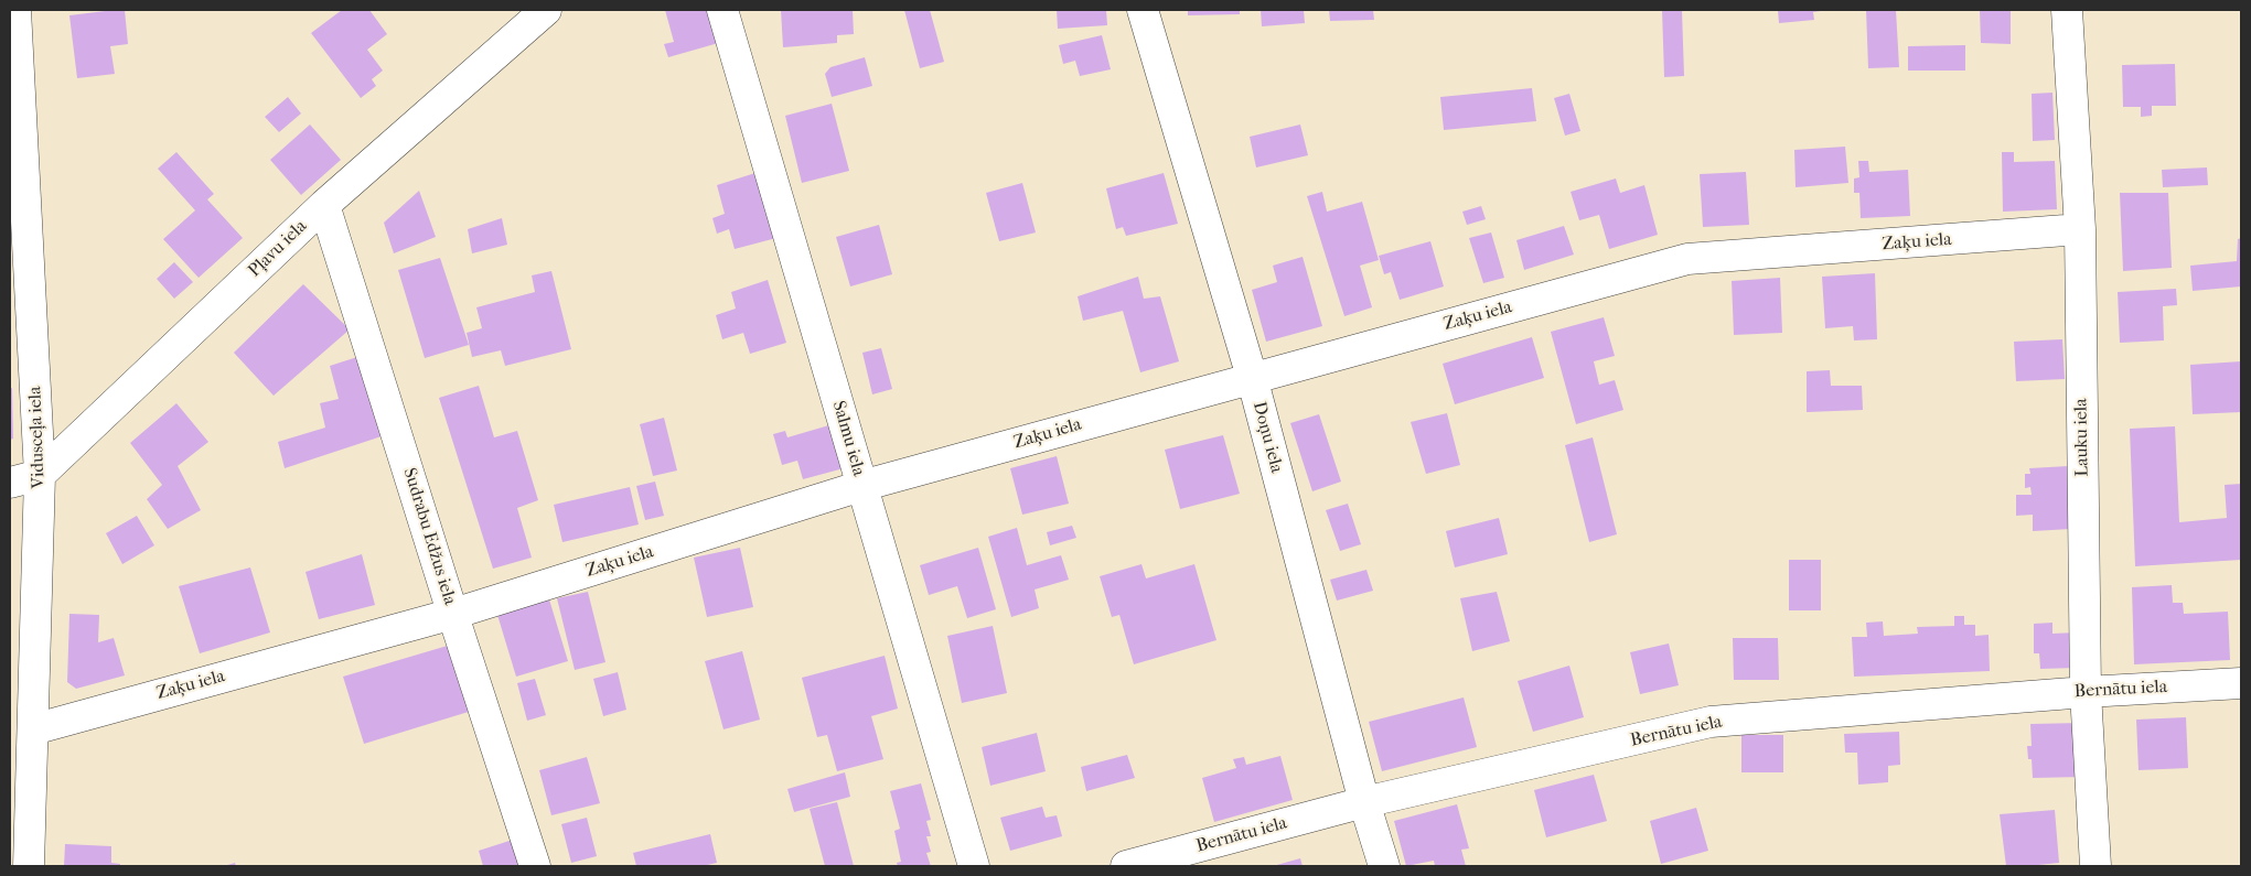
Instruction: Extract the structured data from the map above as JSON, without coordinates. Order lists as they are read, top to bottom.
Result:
{
  "streets": {
    "street": [
      "Zaķu iela",
      "Pļavu iela",
      "Vidusceļa iela",
      "Doņu iela",
      "Lauku iela",
      "Salmu iela",
      "Sudrabu Edžus iela",
      "Bernātu iela"
    ]
  },
  "crossings": [
    ["Zaķu iela", "Vidusceļa iela"],
    ["Zaķu iela", "Doņu iela"],
    ["Zaķu iela", "Lauku iela"],
    ["Zaķu iela", "Salmu iela"],
    ["Zaķu iela", "Sudrabu Edžus iela"],
    ["Pļavu iela", "Vidusceļa iela"],
    ["Pļavu iela", "Sudrabu Edžus iela"],
    ["Doņu iela", "Bernātu iela"],
    ["Lauku iela", "Bernātu iela"]
  ]
}
